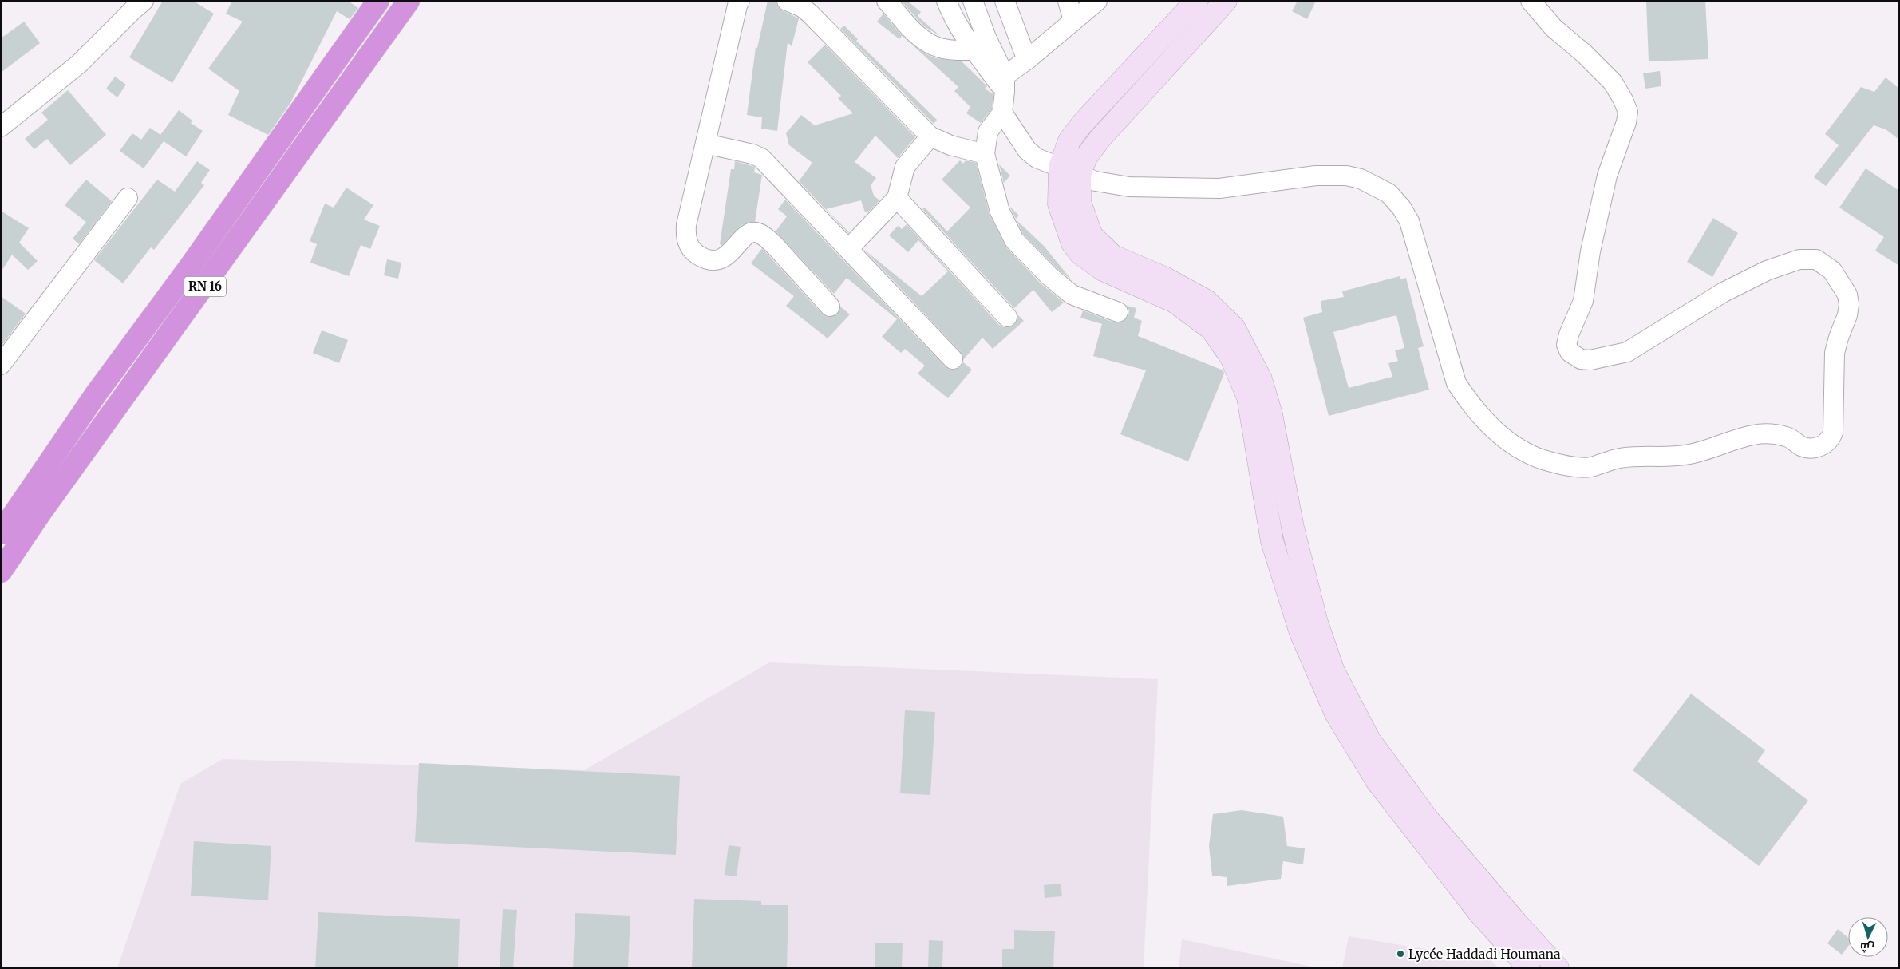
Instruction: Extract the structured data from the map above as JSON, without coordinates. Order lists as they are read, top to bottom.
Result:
{
  "streets": {
    "highway": ["RN 16"]
  },
  "places": ["Lycée Haddadi Houmana"],
  "north": "bottom"
}
